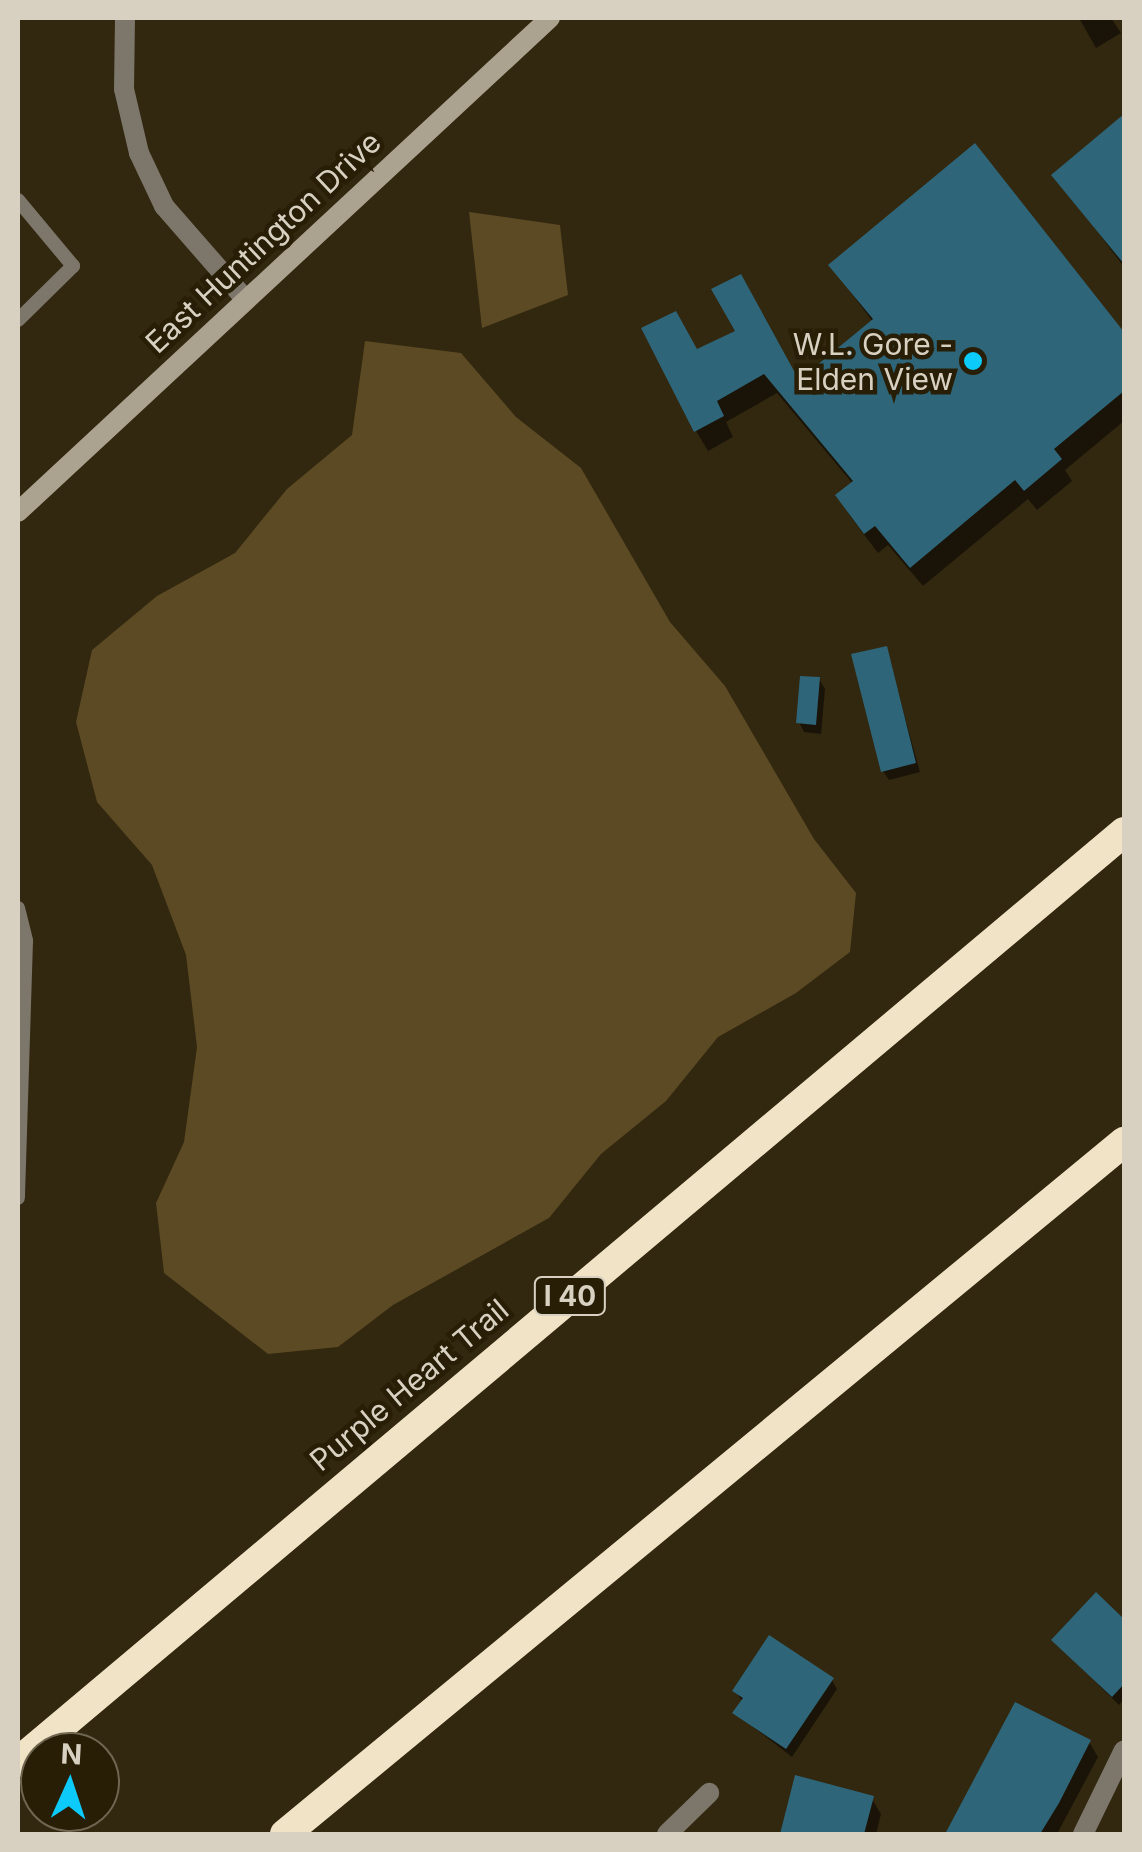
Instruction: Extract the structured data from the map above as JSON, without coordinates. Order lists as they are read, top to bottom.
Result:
{
  "streets": {
    "highway": ["I 40", "Purple Heart Trail"],
    "street": ["East Huntington Drive"]
  },
  "places": ["W.L. Gore - Elden View"],
  "north": "top"
}
